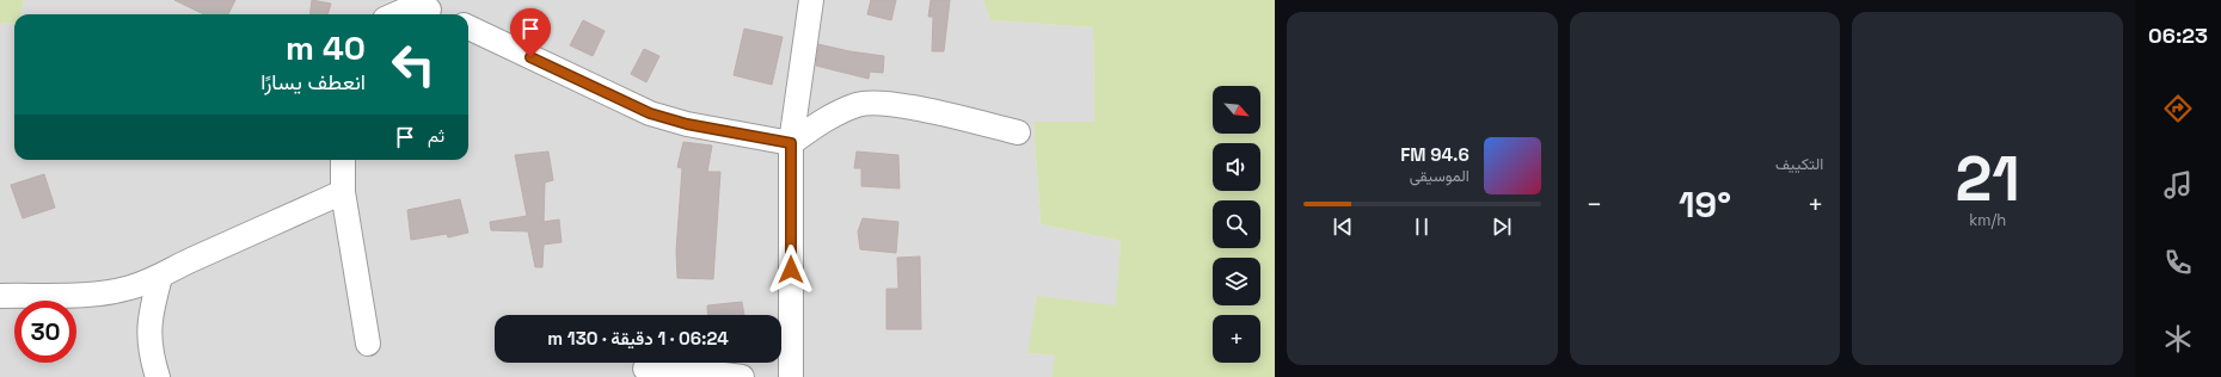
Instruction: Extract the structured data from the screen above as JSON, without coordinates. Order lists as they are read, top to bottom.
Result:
{
  "north": "bottom right",
  "page": {
    "tabs": "06:23",
    "tile": [
      ["21", "km/h"],
      "التكييف"
    ],
    "turn": ["40 m", "انعطف يسارًا"],
    "map_buttons": "+",
    "then": "ثم",
    "song": ["94.6 FM", "الموسيقى"],
    "heat": ["−", "19°", "+"],
    "limit": "30",
    "trip": "06:24 · 1 دقيقة · 130 m"
  }
}
